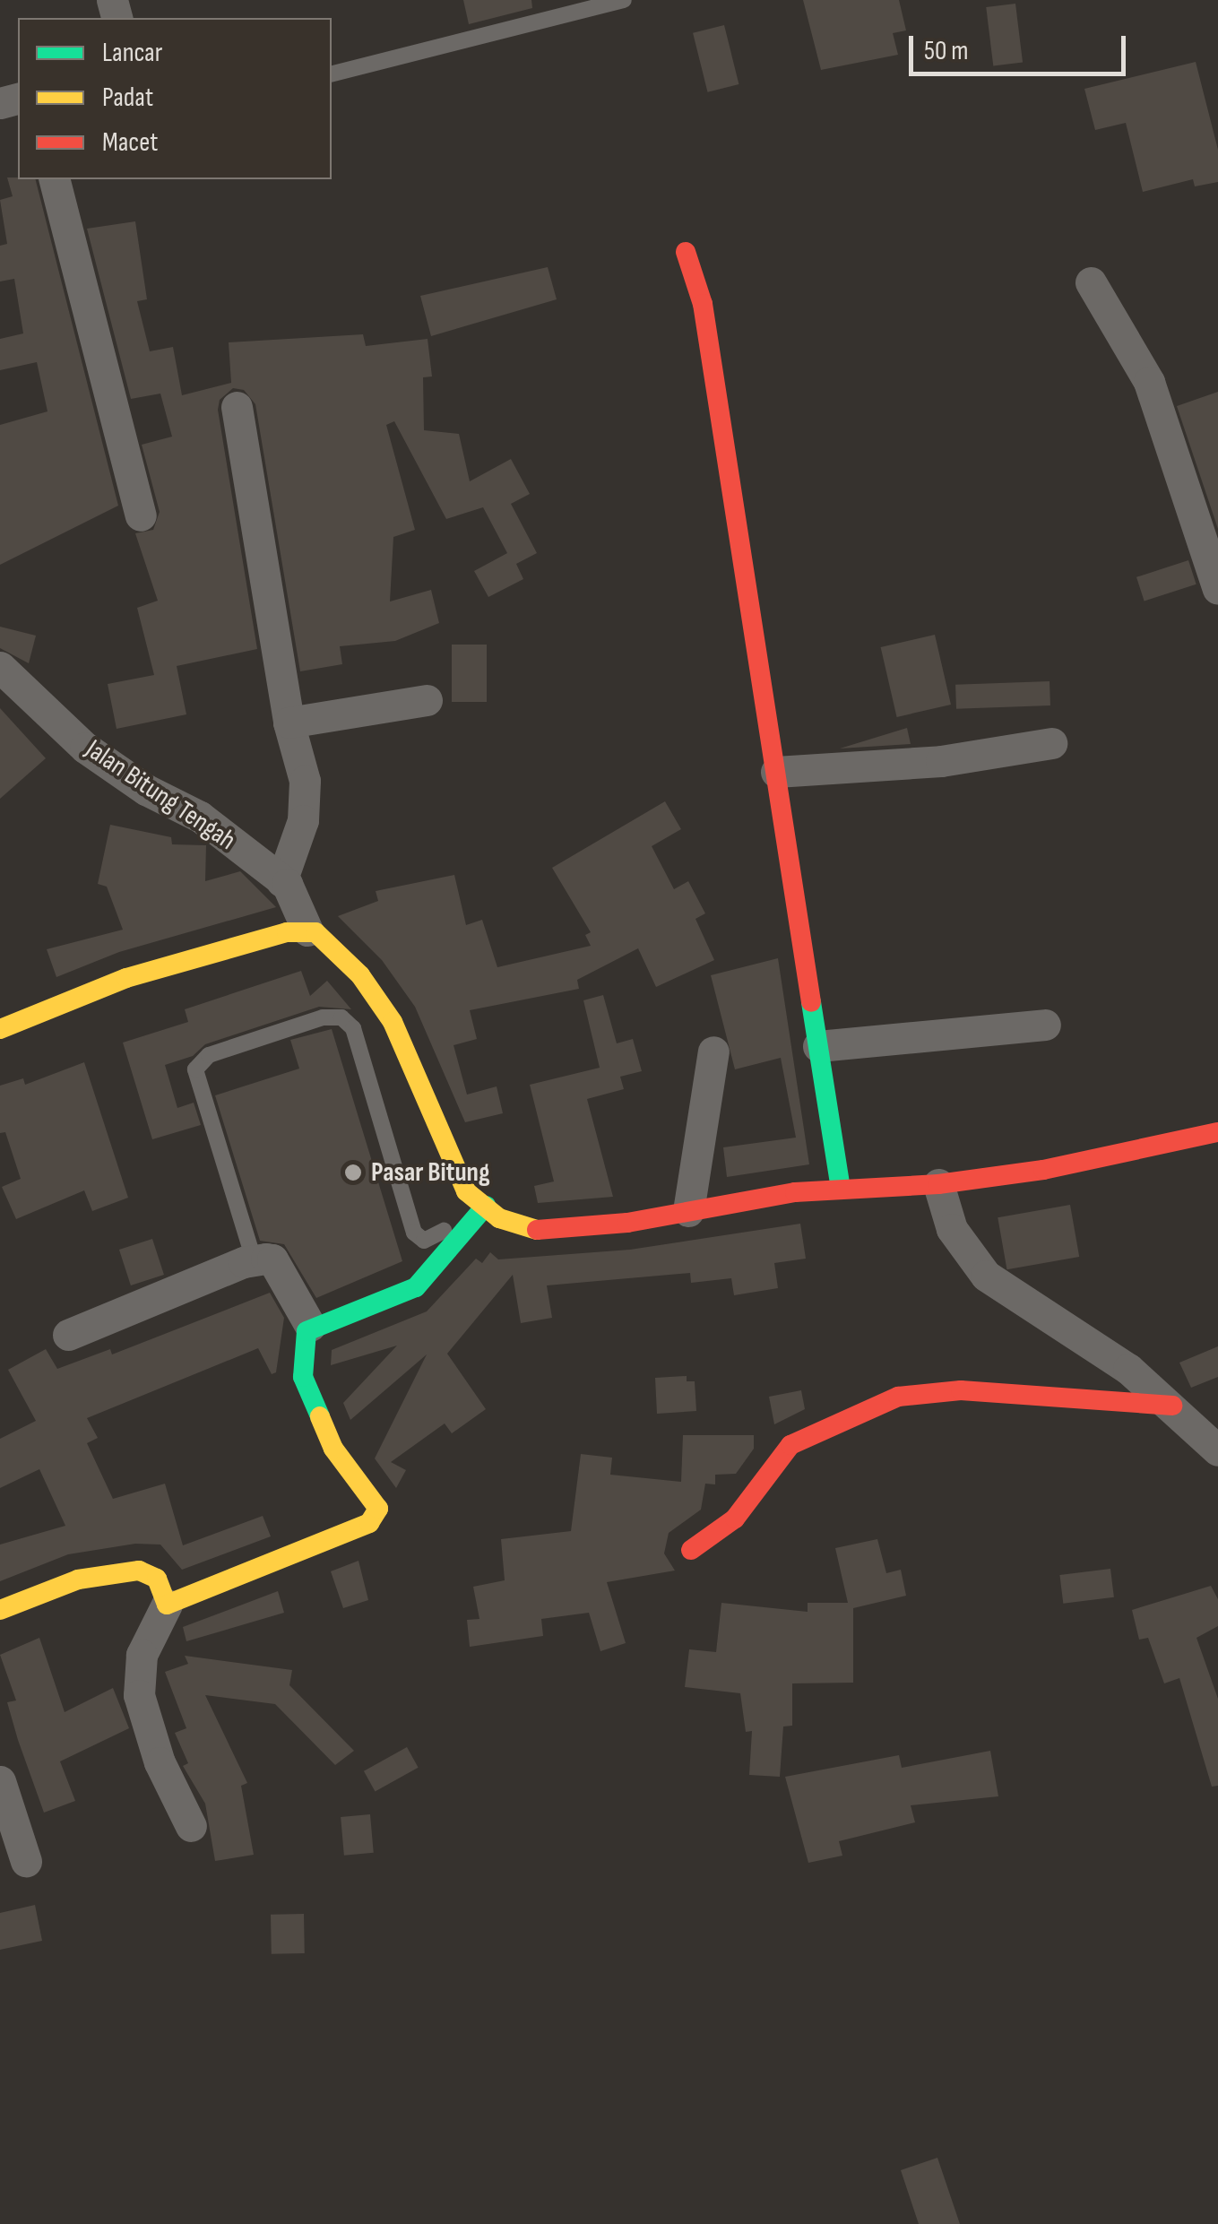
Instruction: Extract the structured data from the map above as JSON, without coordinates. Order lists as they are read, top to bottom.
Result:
{
  "streets": {
    "street": ["Jalan Bitung Tengah"]
  },
  "places": ["Pasar Bitung"],
  "legend": ["Lancar", "Padat", "Macet"],
  "scale_bar": "50 m"
}
